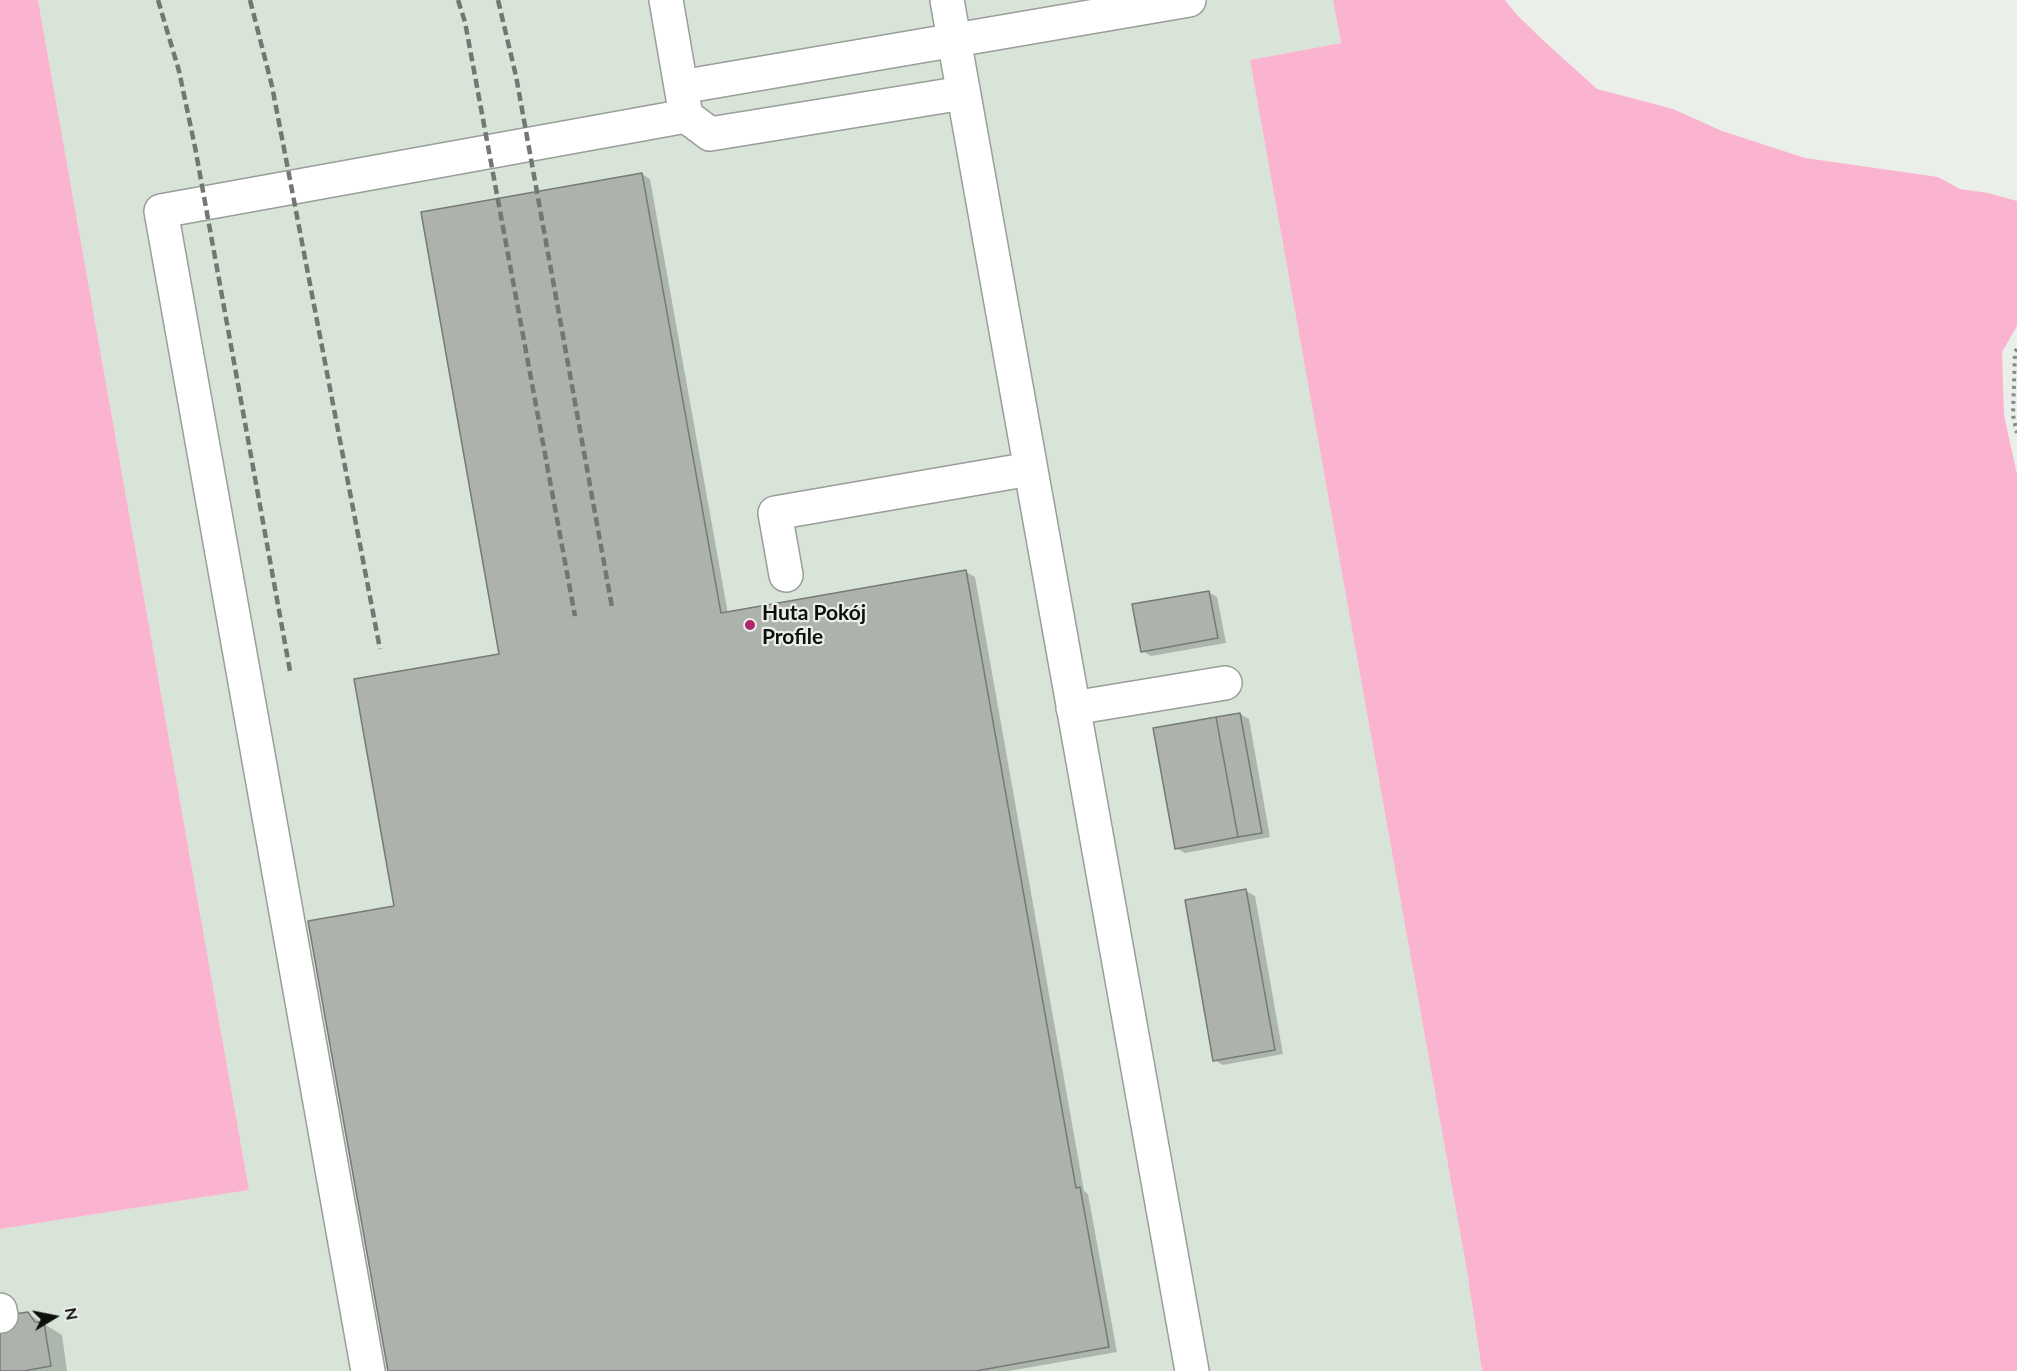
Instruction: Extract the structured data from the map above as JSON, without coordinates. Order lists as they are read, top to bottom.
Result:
{
  "places": ["Huta Pokój Profile"],
  "north": "right"
}
